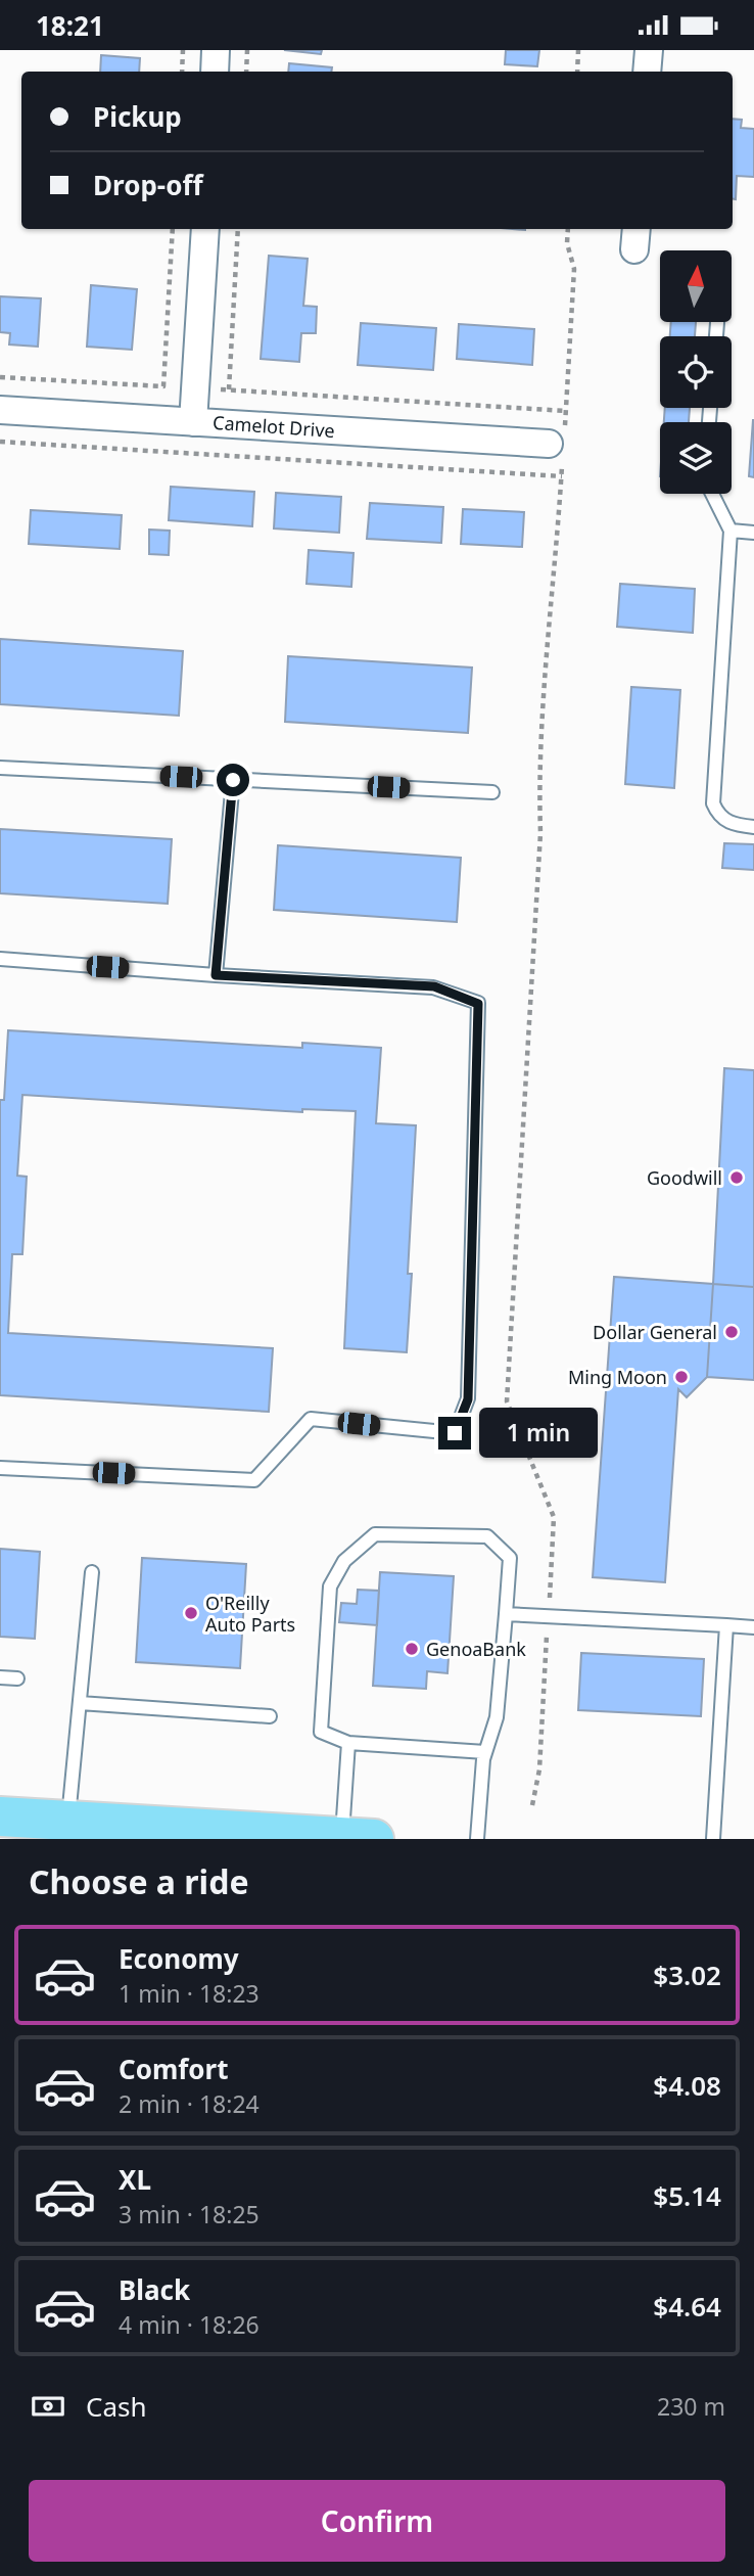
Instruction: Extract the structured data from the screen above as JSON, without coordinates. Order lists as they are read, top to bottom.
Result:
{
  "streets": {
    "street": ["Camelot Drive"]
  },
  "places": [
    "Goodwill",
    "Dollar General",
    "Ming Moon",
    "O'Reilly Auto Parts",
    "GenoaBank"
  ],
  "north": "top",
  "page": {
    "status": "18:21",
    "banner": ["Pickup", "Drop-off"],
    "bubble": "1 min",
    "heading": "Choose a ride",
    "list": [
      {
        "name": "Economy",
        "note": "1 min · 18:23",
        "value": "$3.02"
      },
      {
        "name": "Comfort",
        "note": "2 min · 18:24",
        "value": "$4.08"
      },
      {
        "name": "XL",
        "note": "3 min · 18:25",
        "value": "$5.14"
      },
      {
        "name": "Black",
        "note": "4 min · 18:26",
        "value": "$4.64"
      }
    ],
    "pay": ["Cash", "230 m"],
    "buttons": "Confirm"
  }
}
